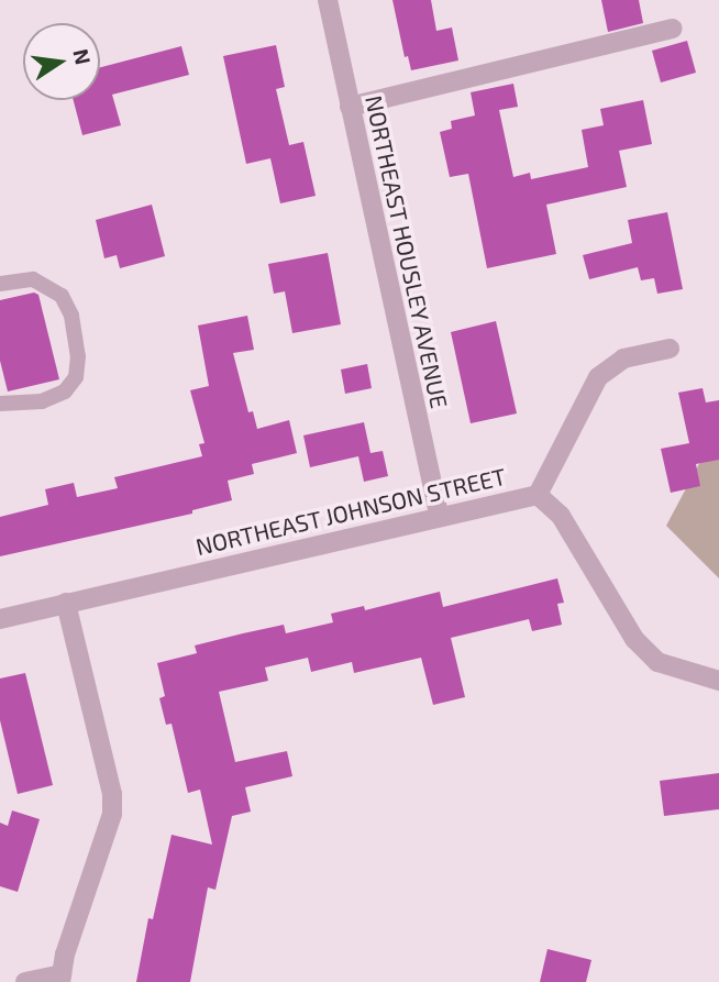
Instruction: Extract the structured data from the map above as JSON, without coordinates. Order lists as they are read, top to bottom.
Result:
{
  "streets": {
    "street": ["NORTHEAST HOUSLEY AVENUE", "NORTHEAST JOHNSON STREET"]
  },
  "crossings": [
    ["NORTHEAST HOUSLEY AVENUE", "NORTHEAST JOHNSON STREET"]
  ],
  "north": "right"
}
